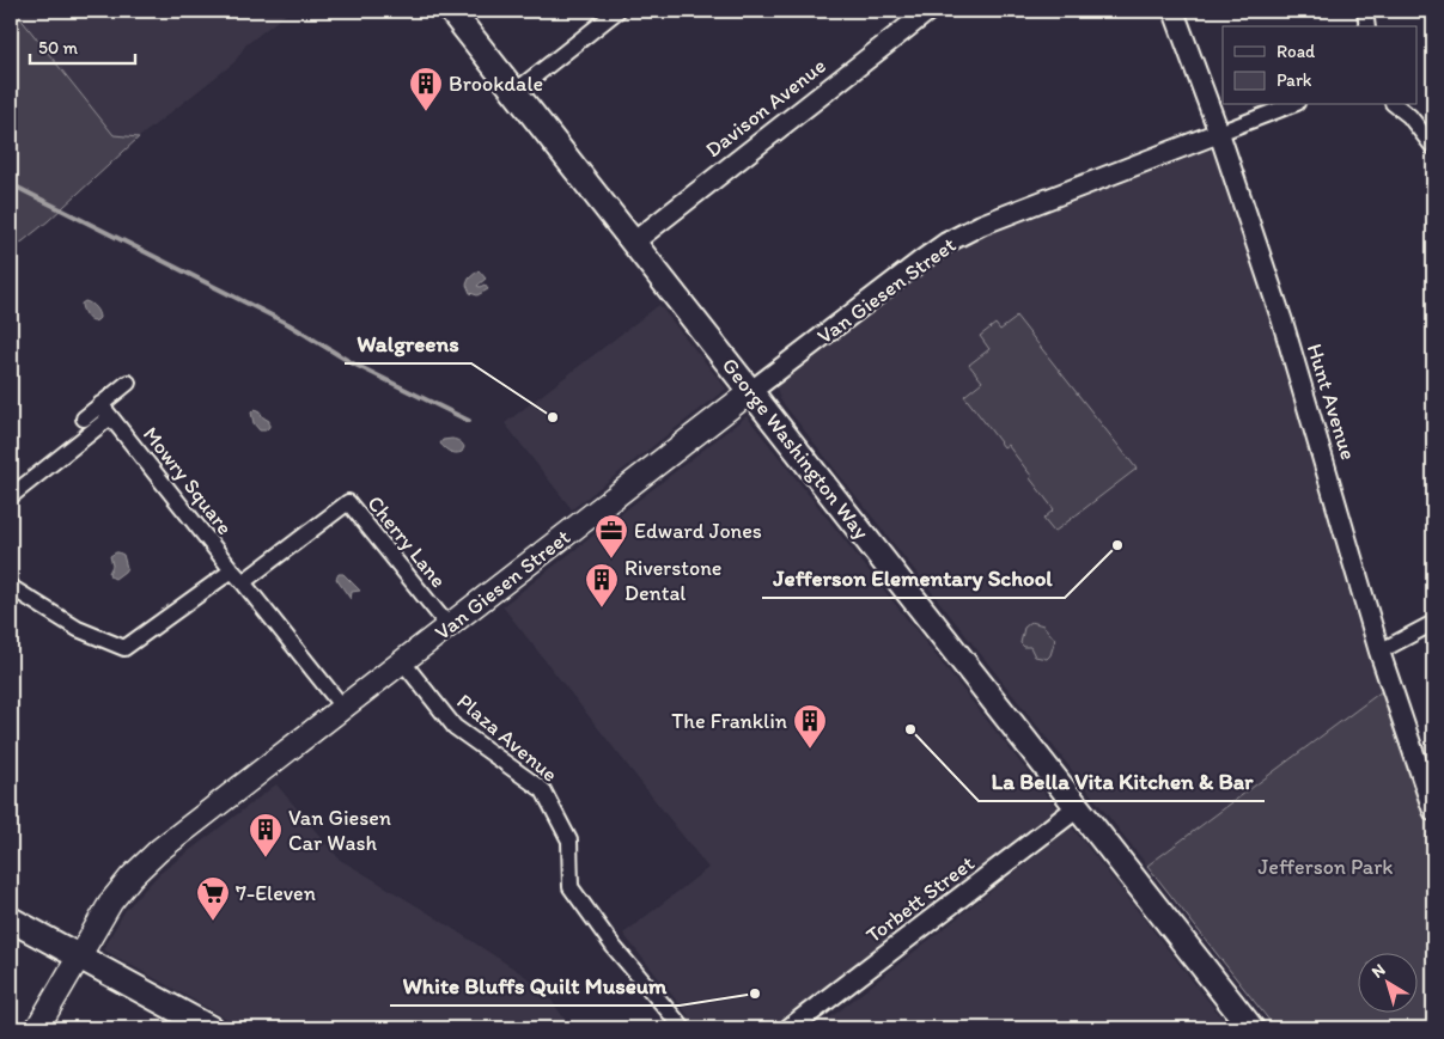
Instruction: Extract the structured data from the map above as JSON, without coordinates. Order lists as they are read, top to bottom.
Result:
{
  "streets": {
    "main road": ["Van Giesen Street", "George Washington Way"],
    "street": [
      "Davison Avenue",
      "Hunt Avenue",
      "Mowry Square",
      "Cherry Lane",
      "Plaza Avenue",
      "Torbett Street"
    ]
  },
  "crossings": [
    ["Davison Avenue", "George Washington Way"],
    ["Van Giesen Street", "Hunt Avenue"],
    ["Van Giesen Street", "George Washington Way"],
    ["Van Giesen Street", "Mowry Square"],
    ["Van Giesen Street", "Cherry Lane"],
    ["Van Giesen Street", "Plaza Avenue"],
    ["George Washington Way", "Torbett Street"],
    ["Mowry Square", "Cherry Lane"]
  ],
  "parks": ["Jefferson Park"],
  "places": {
    "building": [
      "Brookdale",
      "Riverstone Dental",
      "The Franklin",
      "Van Giesen Car Wash"
    ],
    "other": [
      "Walgreens",
      "Jefferson Elementary School",
      "La Bella Vita Kitchen & Bar",
      "White Bluffs Quilt Museum"
    ],
    "office": ["Edward Jones"],
    "supermarket": ["7-Eleven"]
  },
  "legend": ["Road", "Park"],
  "scale_bar": "50 m",
  "north": "top left"
}
